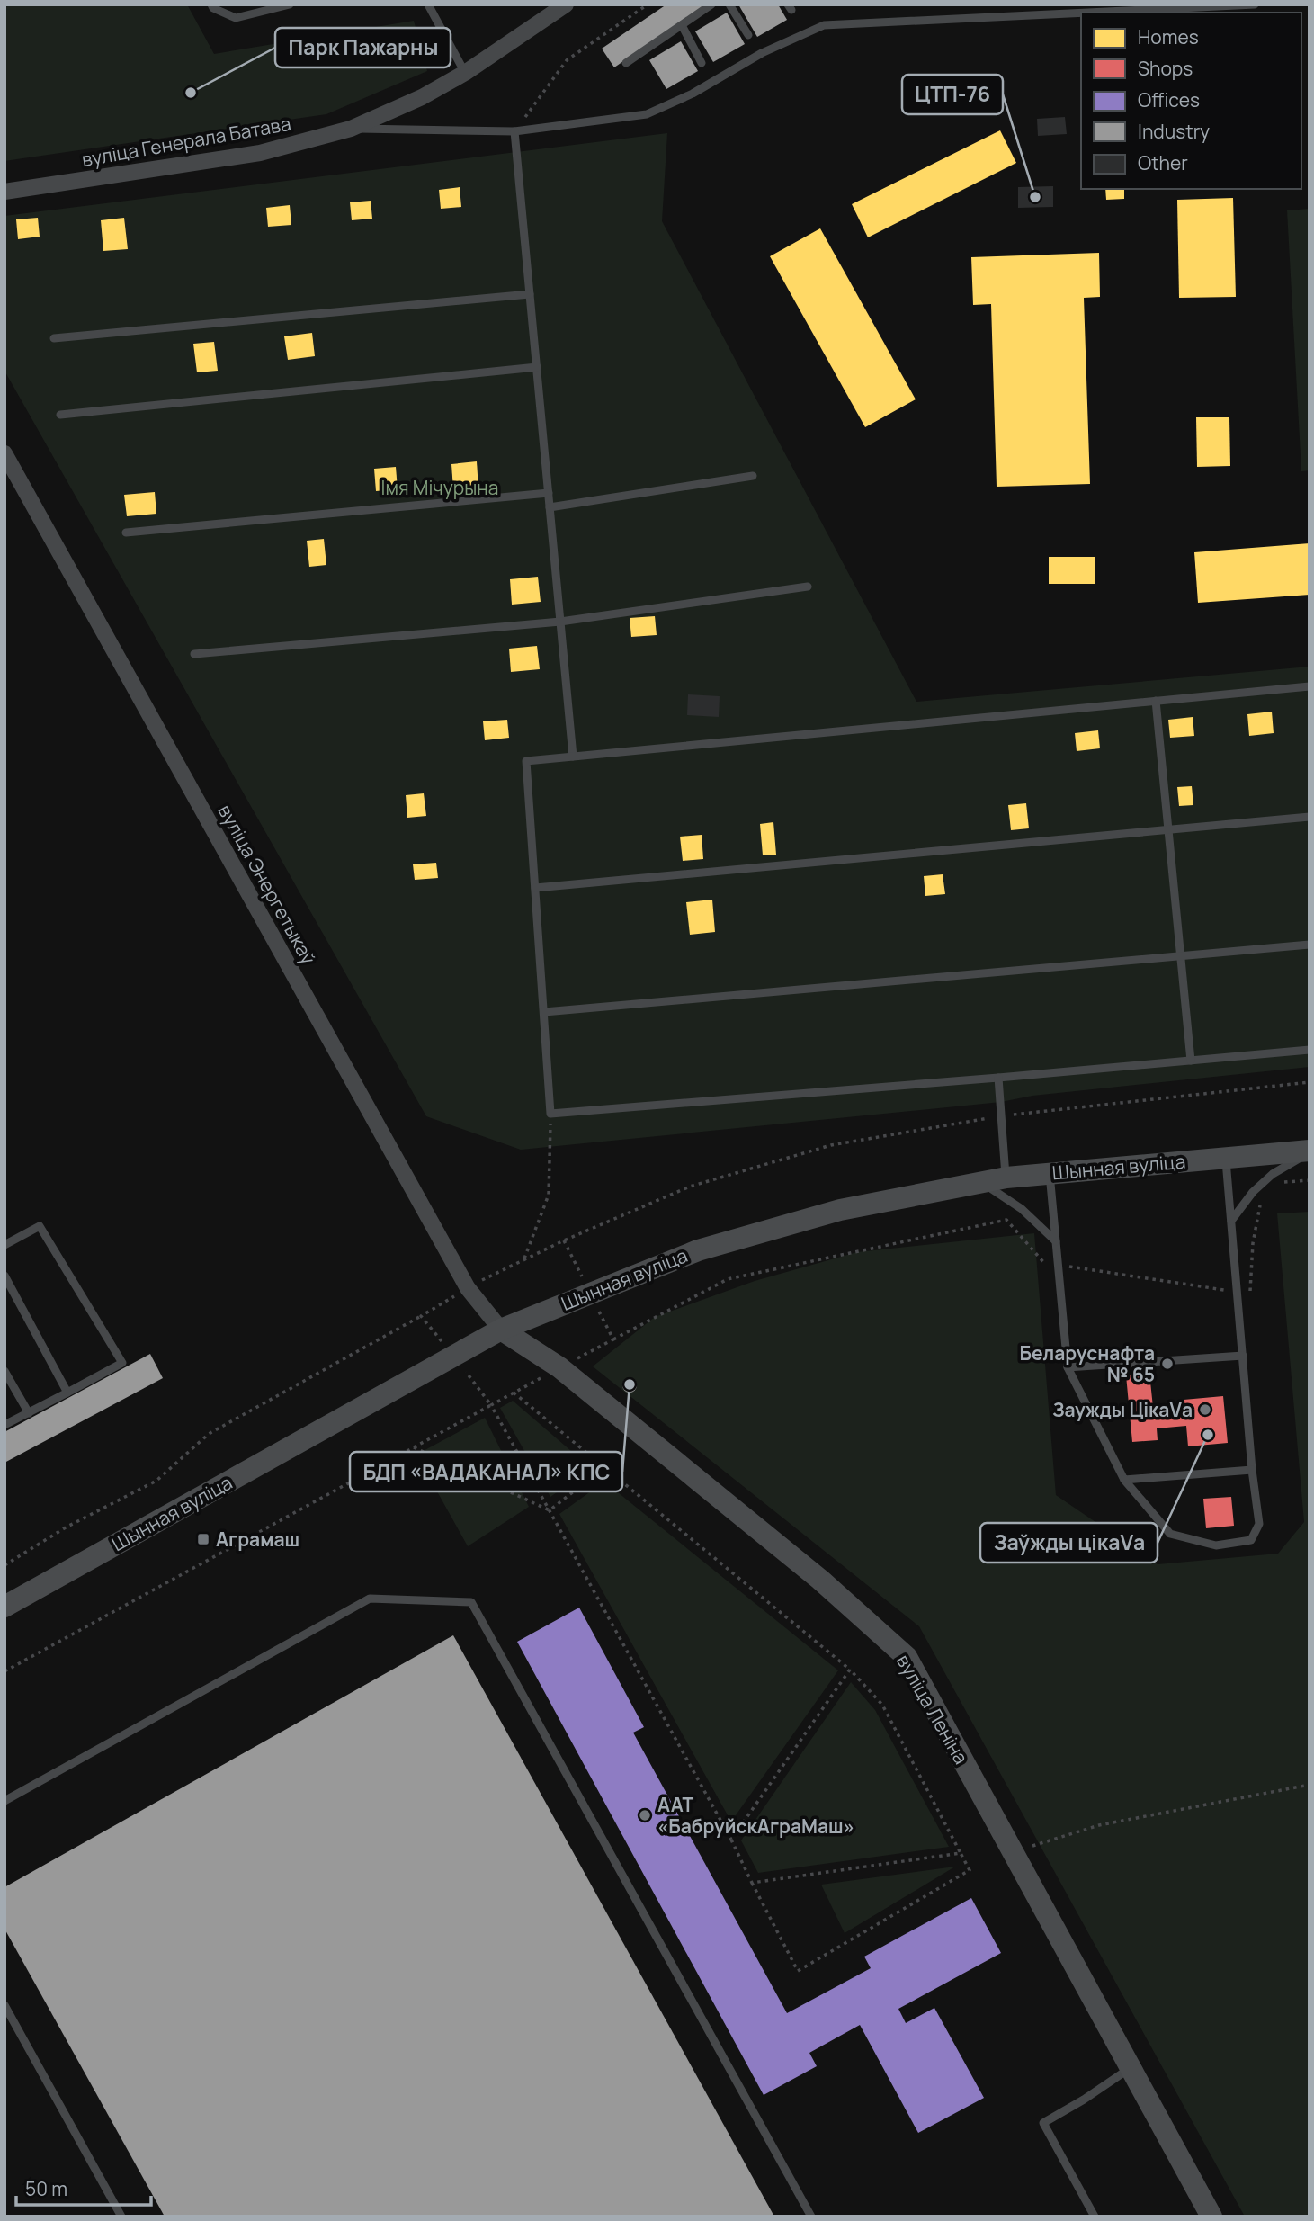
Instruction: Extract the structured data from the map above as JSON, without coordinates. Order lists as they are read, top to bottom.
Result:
{
  "streets": {
    "main road": ["Шынная вуліца", "вуліца Леніна"],
    "street": ["вуліца Генерала Батава", "вуліца Энергетыкаў"]
  },
  "crossings": [
    ["вуліца Энергетыкаў", "Шынная вуліца"],
    ["вуліца Энергетыкаў", "вуліца Леніна"],
    ["Шынная вуліца", "вуліца Леніна"]
  ],
  "parks": ["Імя Мічурына"],
  "places": {
    "other": [
      "Парк Пажарны",
      "ЦТП-76",
      "Беларуснафта № 65",
      "БДП «ВАДАКАНАЛ» КПС",
      "Заужды ЦікаVа",
      "Заўжды цікаVа",
      "ААТ «БабруйскАграМаш»"
    ],
    "transit": ["Аграмаш"]
  },
  "legend": [
    "Homes",
    "Shops",
    "Offices",
    "Industry",
    "Other"
  ],
  "scale_bar": "50 m"
}
